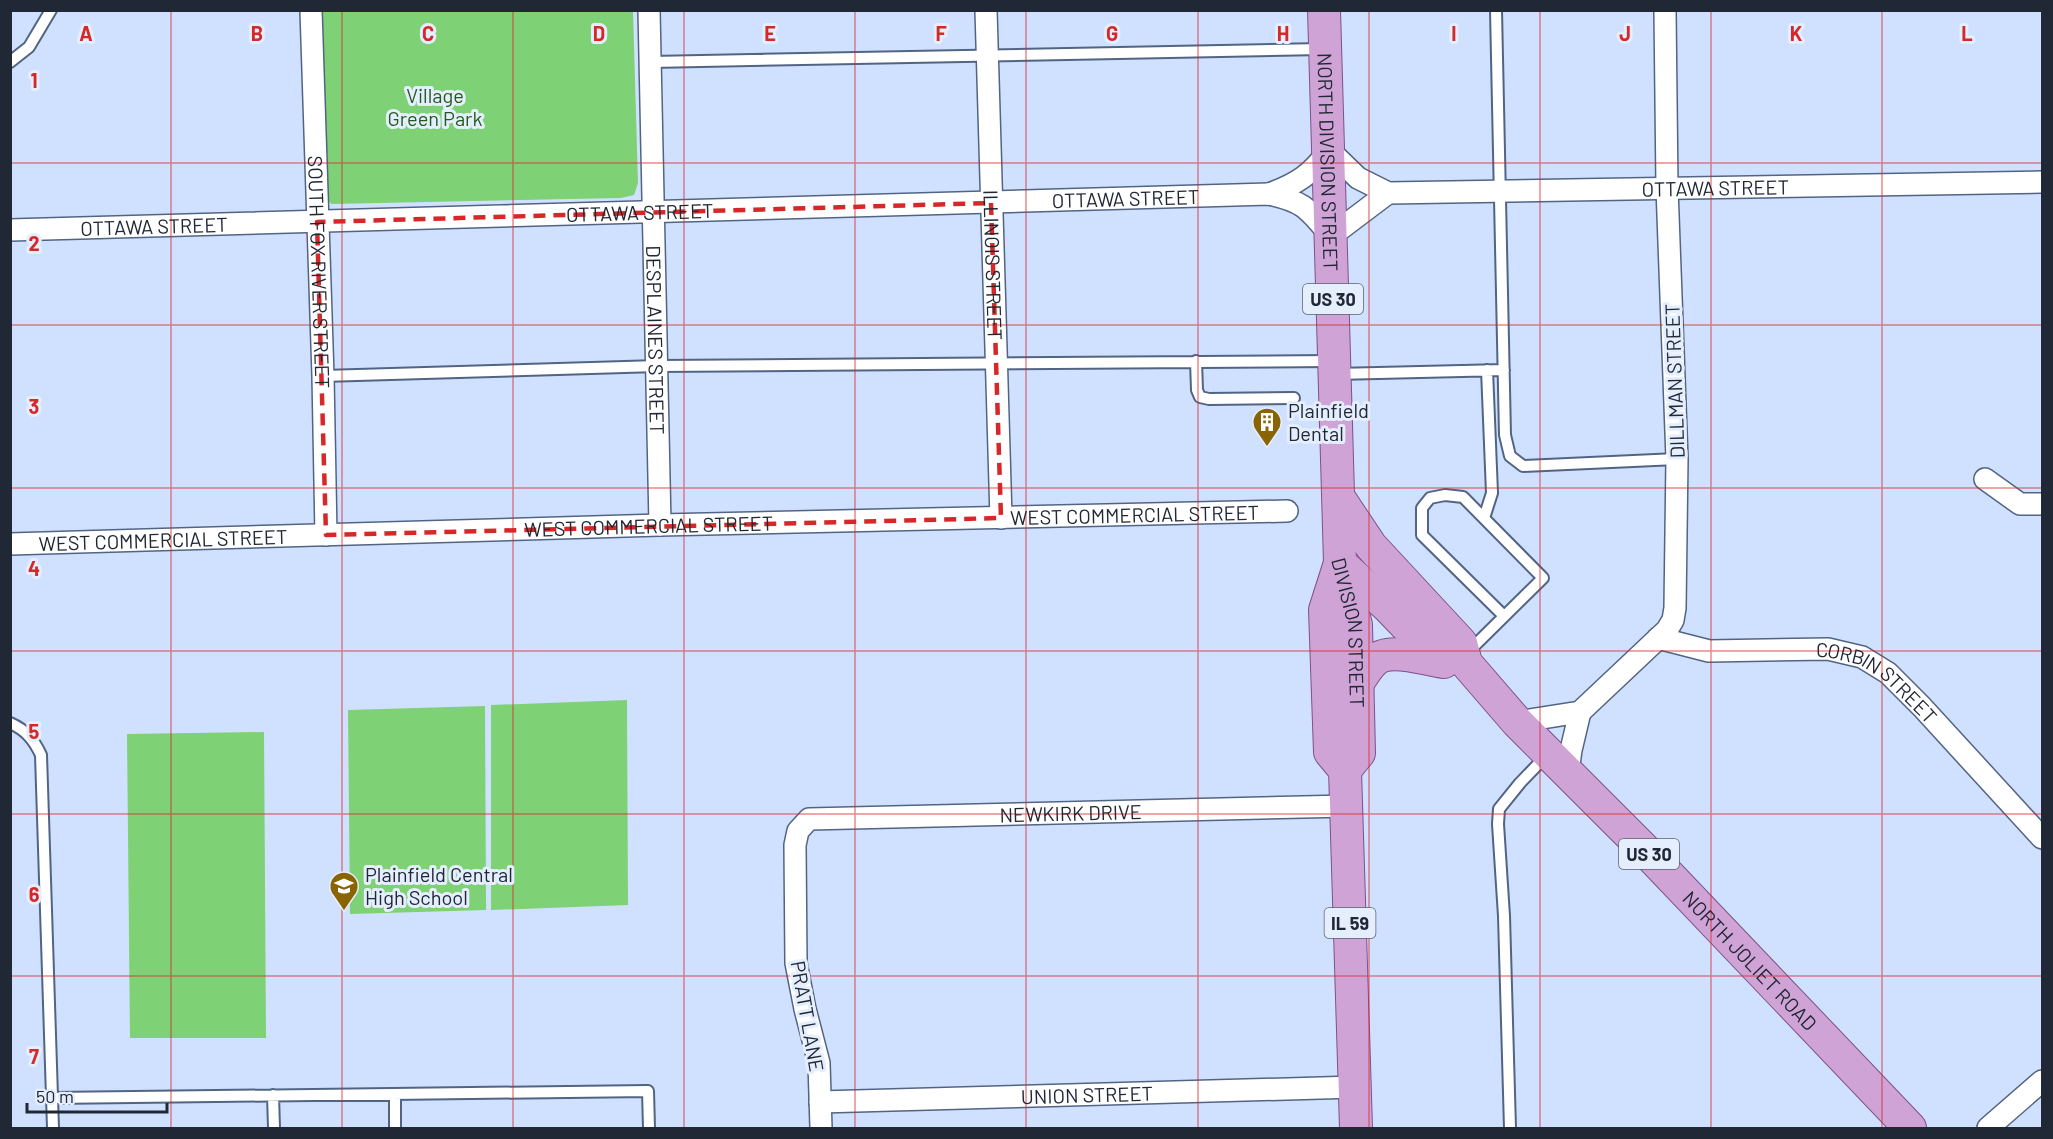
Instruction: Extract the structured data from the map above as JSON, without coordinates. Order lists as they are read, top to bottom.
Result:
{
  "streets": {
    "main road": [
      "NORTH DIVISION STREET",
      "US 30",
      "DIVISION STREET",
      "IL 59",
      "NORTH JOLIET ROAD"
    ],
    "street": [
      "OTTAWA STREET",
      "ILLINOIS STREET",
      "SOUTH FOX RIVER STREET",
      "DESPLAINES STREET",
      "DILLMAN STREET",
      "WEST COMMERCIAL STREET",
      "CORBIN STREET",
      "NEWKIRK DRIVE",
      "PRATT LANE",
      "UNION STREET"
    ]
  },
  "crossings": [
    ["NORTH DIVISION STREET", "OTTAWA STREET"],
    ["NORTH DIVISION STREET", "DIVISION STREET"],
    ["NORTH DIVISION STREET", "NORTH JOLIET ROAD"],
    ["OTTAWA STREET", "ILLINOIS STREET"],
    ["OTTAWA STREET", "SOUTH FOX RIVER STREET"],
    ["OTTAWA STREET", "DESPLAINES STREET"],
    ["OTTAWA STREET", "DILLMAN STREET"],
    ["ILLINOIS STREET", "WEST COMMERCIAL STREET"],
    ["SOUTH FOX RIVER STREET", "WEST COMMERCIAL STREET"],
    ["DESPLAINES STREET", "WEST COMMERCIAL STREET"],
    ["DILLMAN STREET", "CORBIN STREET"],
    ["DIVISION STREET", "NEWKIRK DRIVE"],
    ["DIVISION STREET", "NORTH JOLIET ROAD"],
    ["DIVISION STREET", "UNION STREET"],
    ["NEWKIRK DRIVE", "PRATT LANE"],
    ["PRATT LANE", "UNION STREET"]
  ],
  "parks": ["Village Green Park"],
  "places": {
    "building": ["Plainfield Dental"],
    "school or university": ["Plainfield Central High School"]
  },
  "scale_bar": "50 m",
  "grid": {
    "columns": [
      "A",
      "B",
      "C",
      "D",
      "E",
      "F",
      "G",
      "H",
      "I",
      "J",
      "K",
      "L"
    ],
    "rows": [
      "1",
      "2",
      "3",
      "4",
      "5",
      "6",
      "7"
    ]
  }
}
